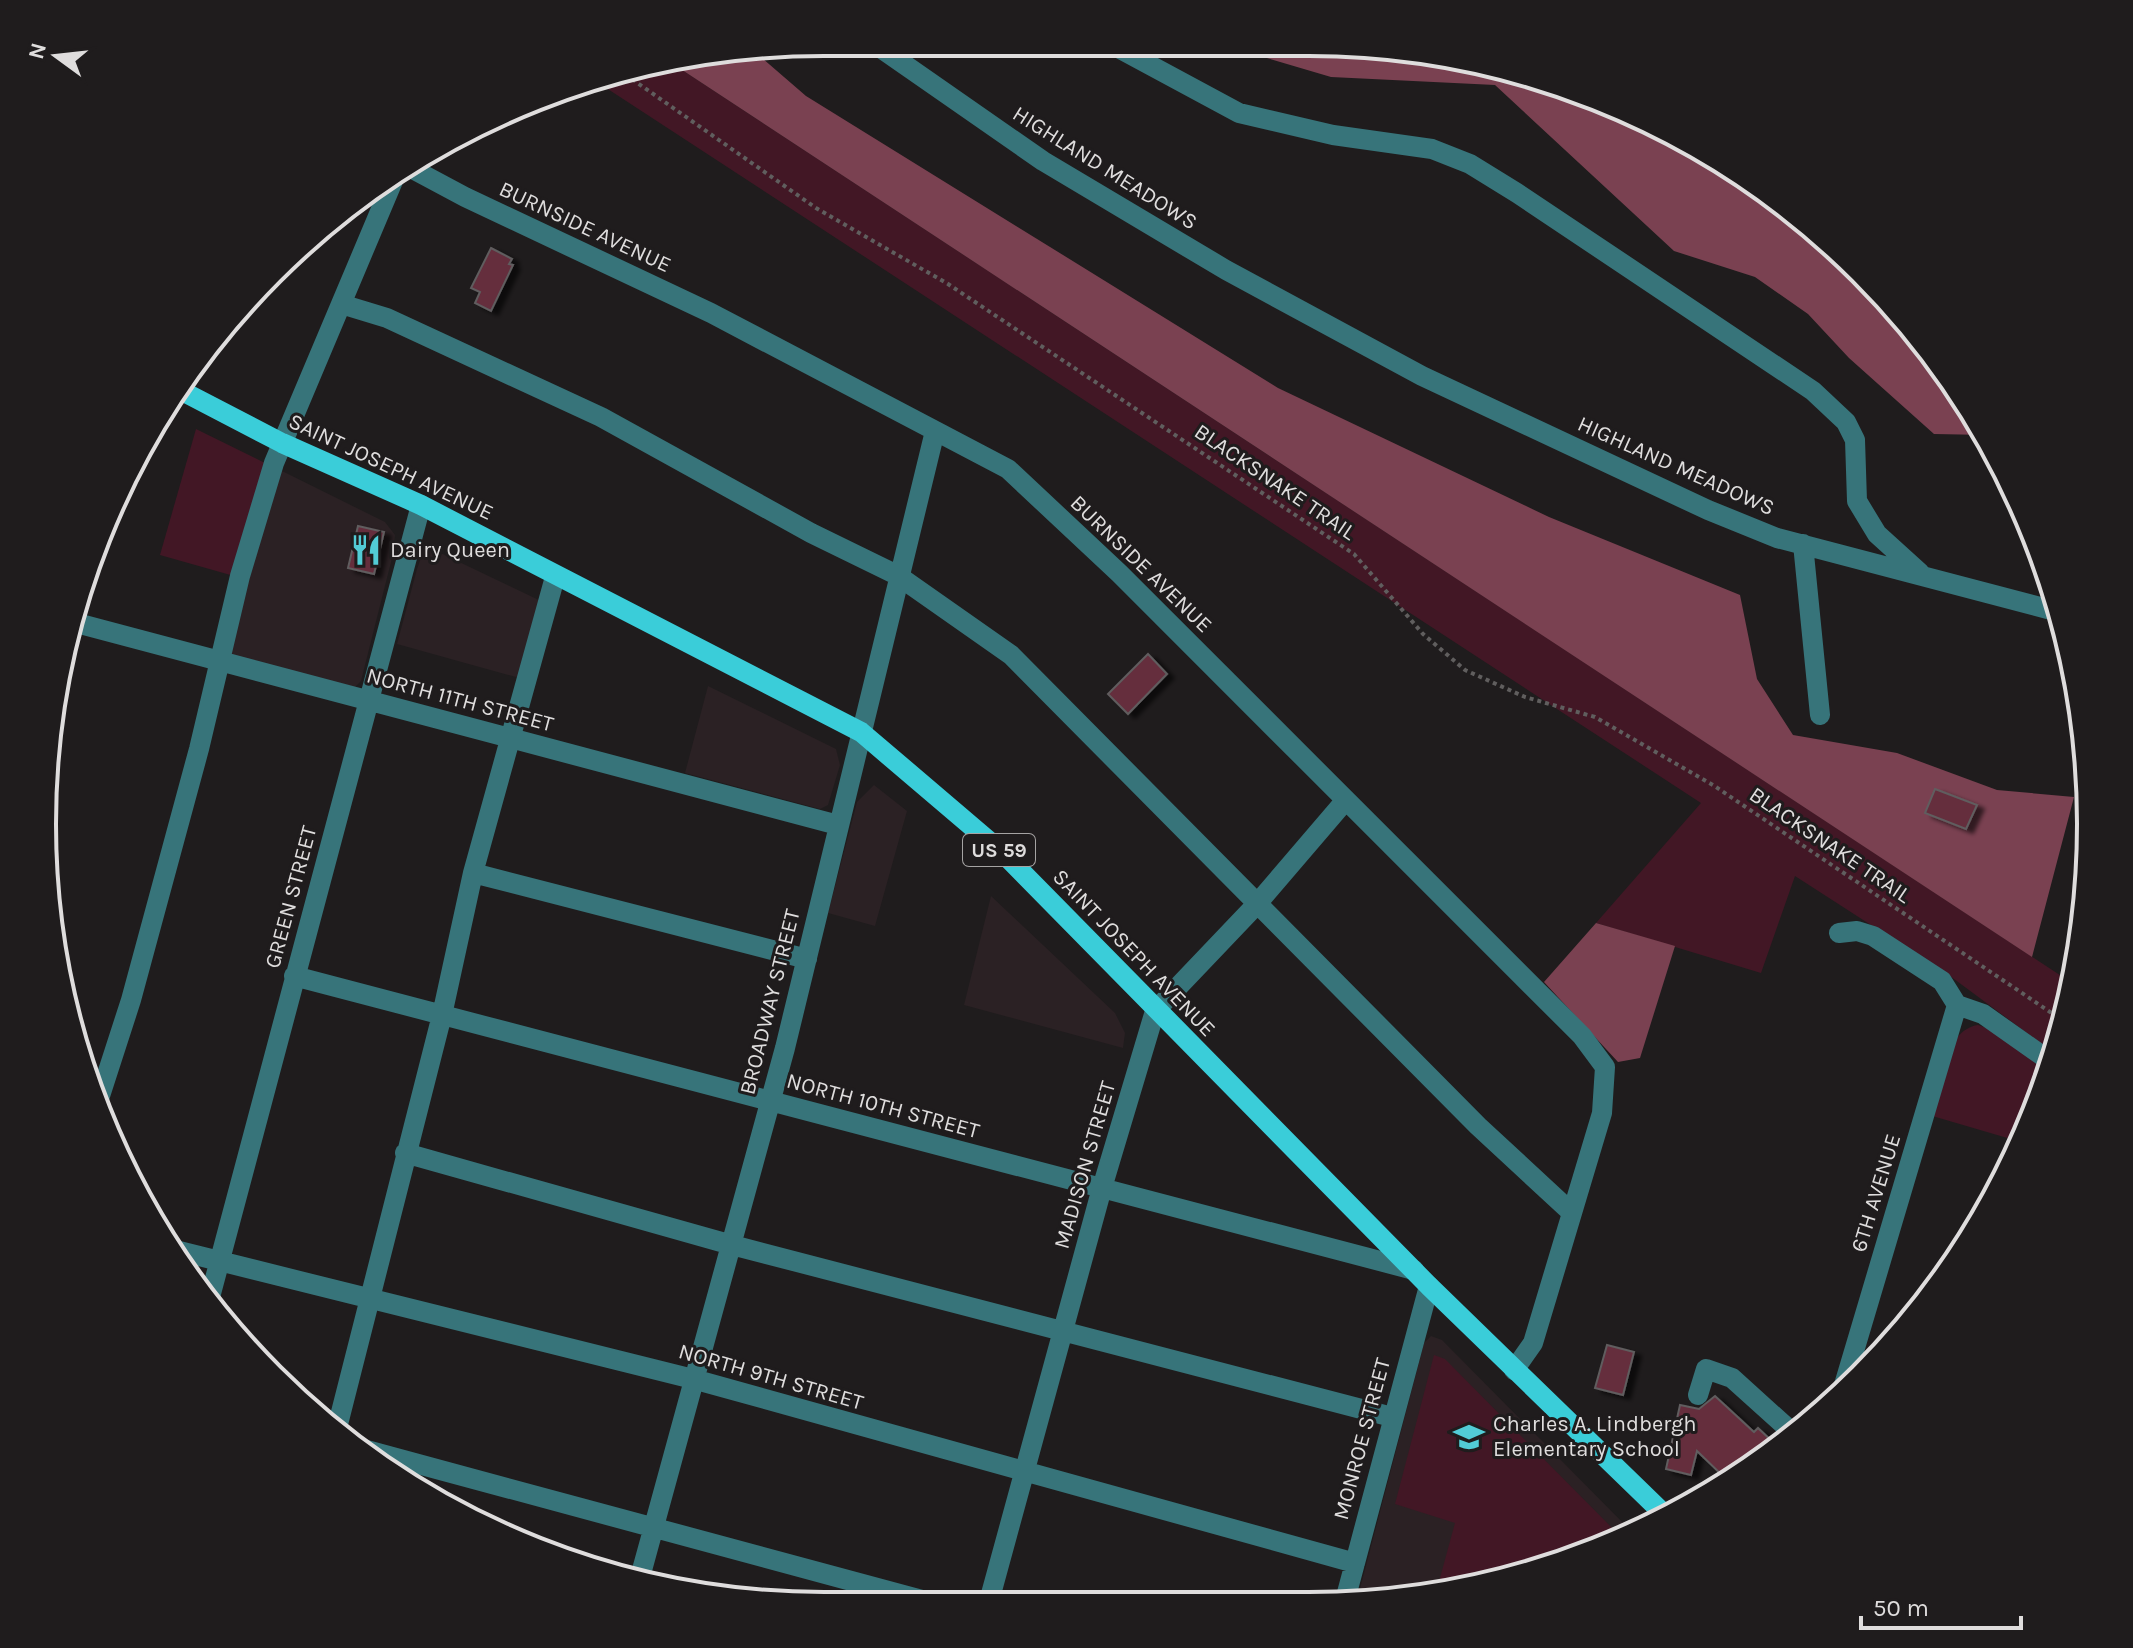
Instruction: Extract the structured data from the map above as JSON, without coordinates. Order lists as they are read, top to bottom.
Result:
{
  "streets": {
    "main road": ["SAINT JOSEPH AVENUE", "US 59"],
    "street": [
      "HIGHLAND MEADOWS",
      "BURNSIDE AVENUE",
      "NORTH 11TH STREET",
      "GREEN STREET",
      "BROADWAY STREET",
      "NORTH 10TH STREET",
      "MADISON STREET",
      "6TH AVENUE",
      "NORTH 9TH STREET",
      "MONROE STREET"
    ],
    "path": ["BLACKSNAKE TRAIL"]
  },
  "crossings": [
    ["BURNSIDE AVENUE", "SAINT JOSEPH AVENUE"],
    ["BURNSIDE AVENUE", "BROADWAY STREET"],
    ["BURNSIDE AVENUE", "MADISON STREET"],
    ["SAINT JOSEPH AVENUE", "GREEN STREET"],
    ["SAINT JOSEPH AVENUE", "BROADWAY STREET"],
    ["SAINT JOSEPH AVENUE", "NORTH 10TH STREET"],
    ["SAINT JOSEPH AVENUE", "MADISON STREET"],
    ["SAINT JOSEPH AVENUE", "MONROE STREET"],
    ["NORTH 11TH STREET", "GREEN STREET"],
    ["NORTH 11TH STREET", "BROADWAY STREET"],
    ["GREEN STREET", "NORTH 10TH STREET"],
    ["GREEN STREET", "NORTH 9TH STREET"],
    ["BROADWAY STREET", "NORTH 10TH STREET"],
    ["BROADWAY STREET", "NORTH 9TH STREET"],
    ["NORTH 10TH STREET", "MADISON STREET"],
    ["MADISON STREET", "NORTH 9TH STREET"],
    ["NORTH 9TH STREET", "MONROE STREET"]
  ],
  "places": {
    "restaurant": ["Dairy Queen"],
    "school or university": ["Charles A. Lindbergh Elementary School"]
  },
  "scale_bar": "50 m",
  "north": "left"
}
